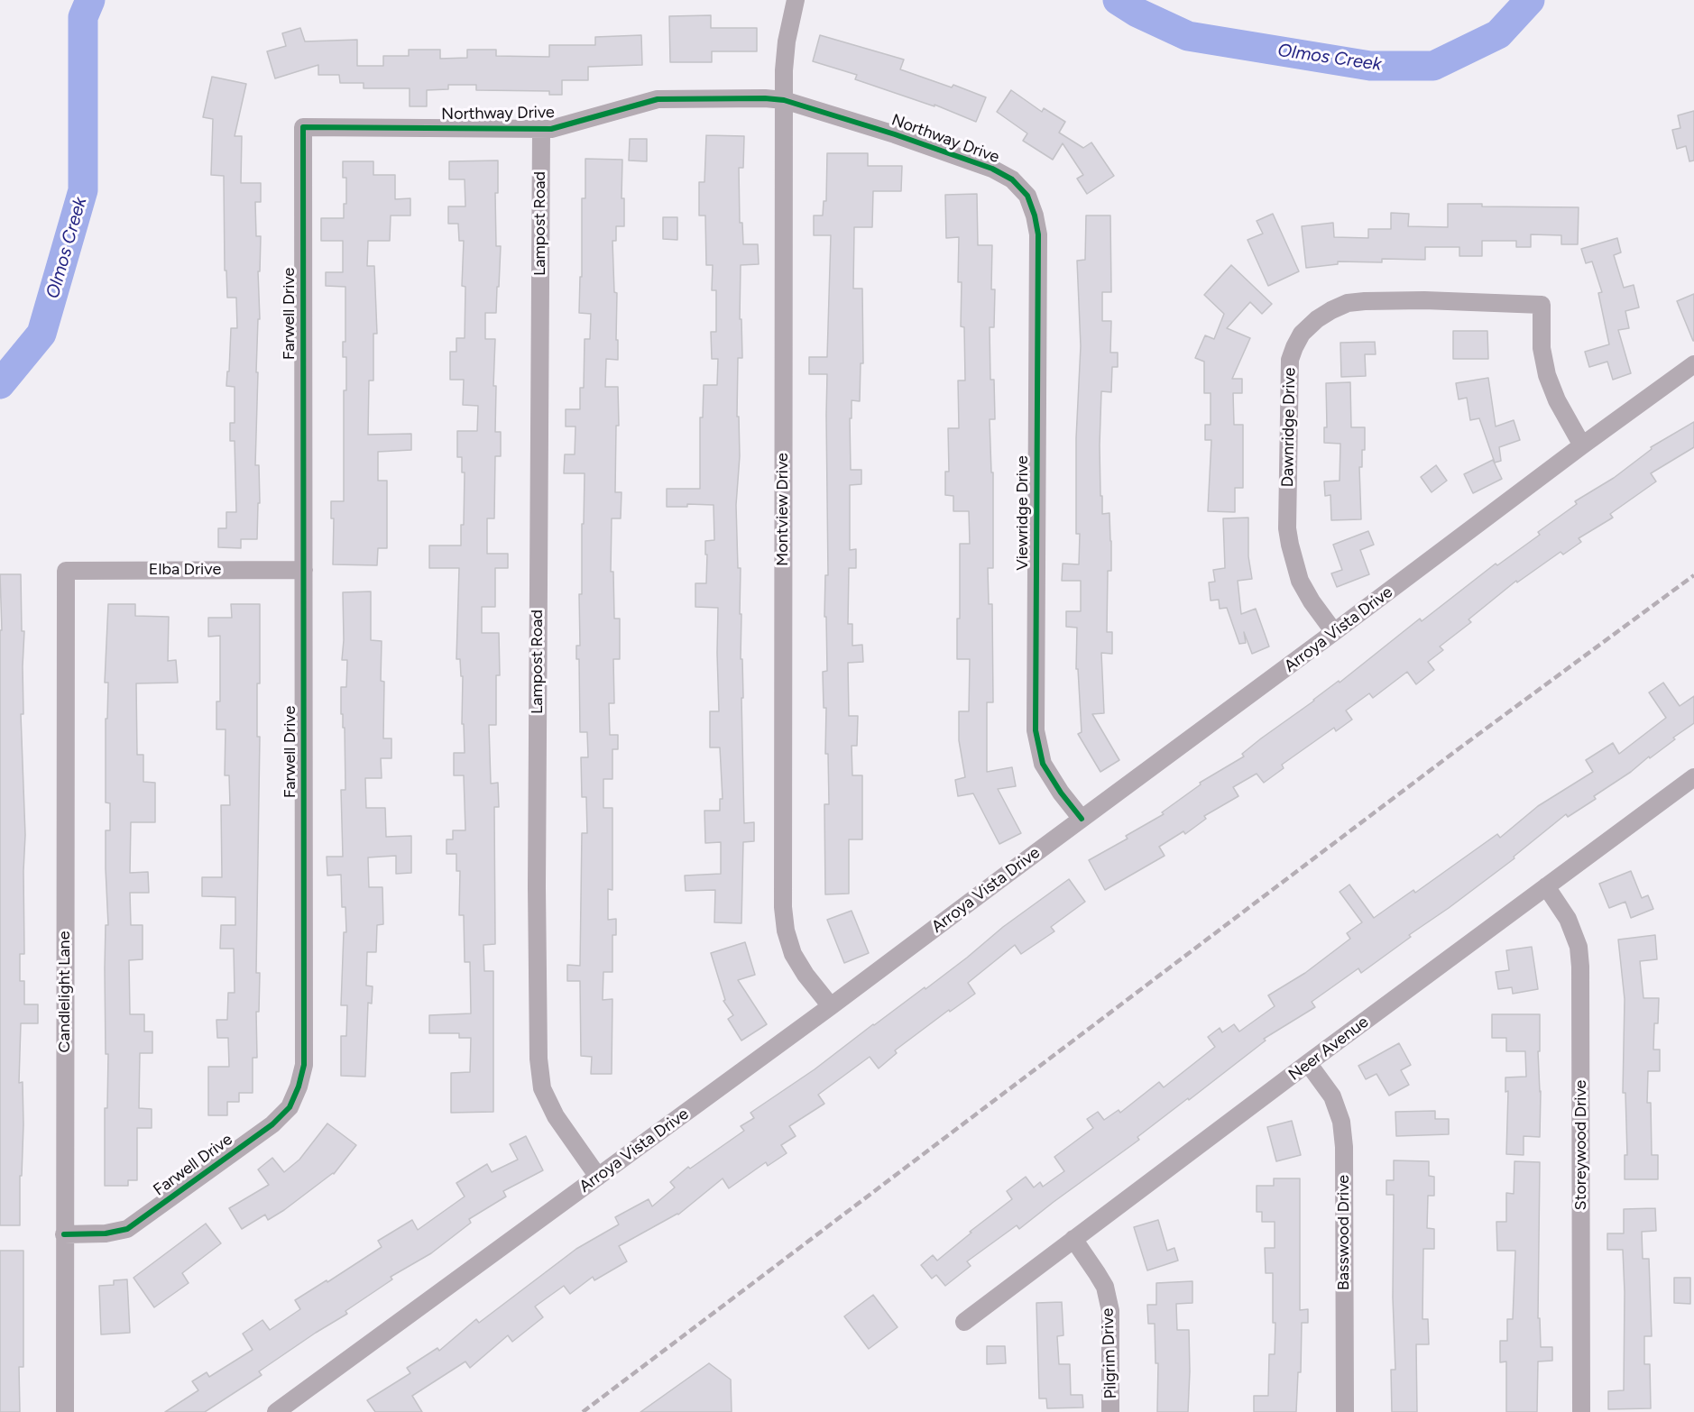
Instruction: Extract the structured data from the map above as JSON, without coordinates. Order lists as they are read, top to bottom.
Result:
{
  "streets": {
    "street": [
      "Northway Drive",
      "Lampost Road",
      "Farwell Drive",
      "Dawnridge Drive",
      "Montview Drive",
      "Viewridge Drive",
      "Elba Drive",
      "Arroya Vista Drive",
      "Candlelight Lane",
      "Neer Avenue",
      "Storeywood Drive",
      "Basswood Drive",
      "Pilgrim Drive"
    ]
  },
  "crossings": [
    ["Northway Drive", "Lampost Road"],
    ["Northway Drive", "Farwell Drive"],
    ["Northway Drive", "Montview Drive"],
    ["Northway Drive", "Viewridge Drive"],
    ["Lampost Road", "Arroya Vista Drive"],
    ["Farwell Drive", "Elba Drive"],
    ["Farwell Drive", "Candlelight Lane"],
    ["Dawnridge Drive", "Arroya Vista Drive"],
    ["Montview Drive", "Arroya Vista Drive"],
    ["Viewridge Drive", "Arroya Vista Drive"],
    ["Elba Drive", "Candlelight Lane"],
    ["Neer Avenue", "Storeywood Drive"],
    ["Neer Avenue", "Basswood Drive"],
    ["Neer Avenue", "Pilgrim Drive"]
  ],
  "water": ["Olmos Creek"]
}
